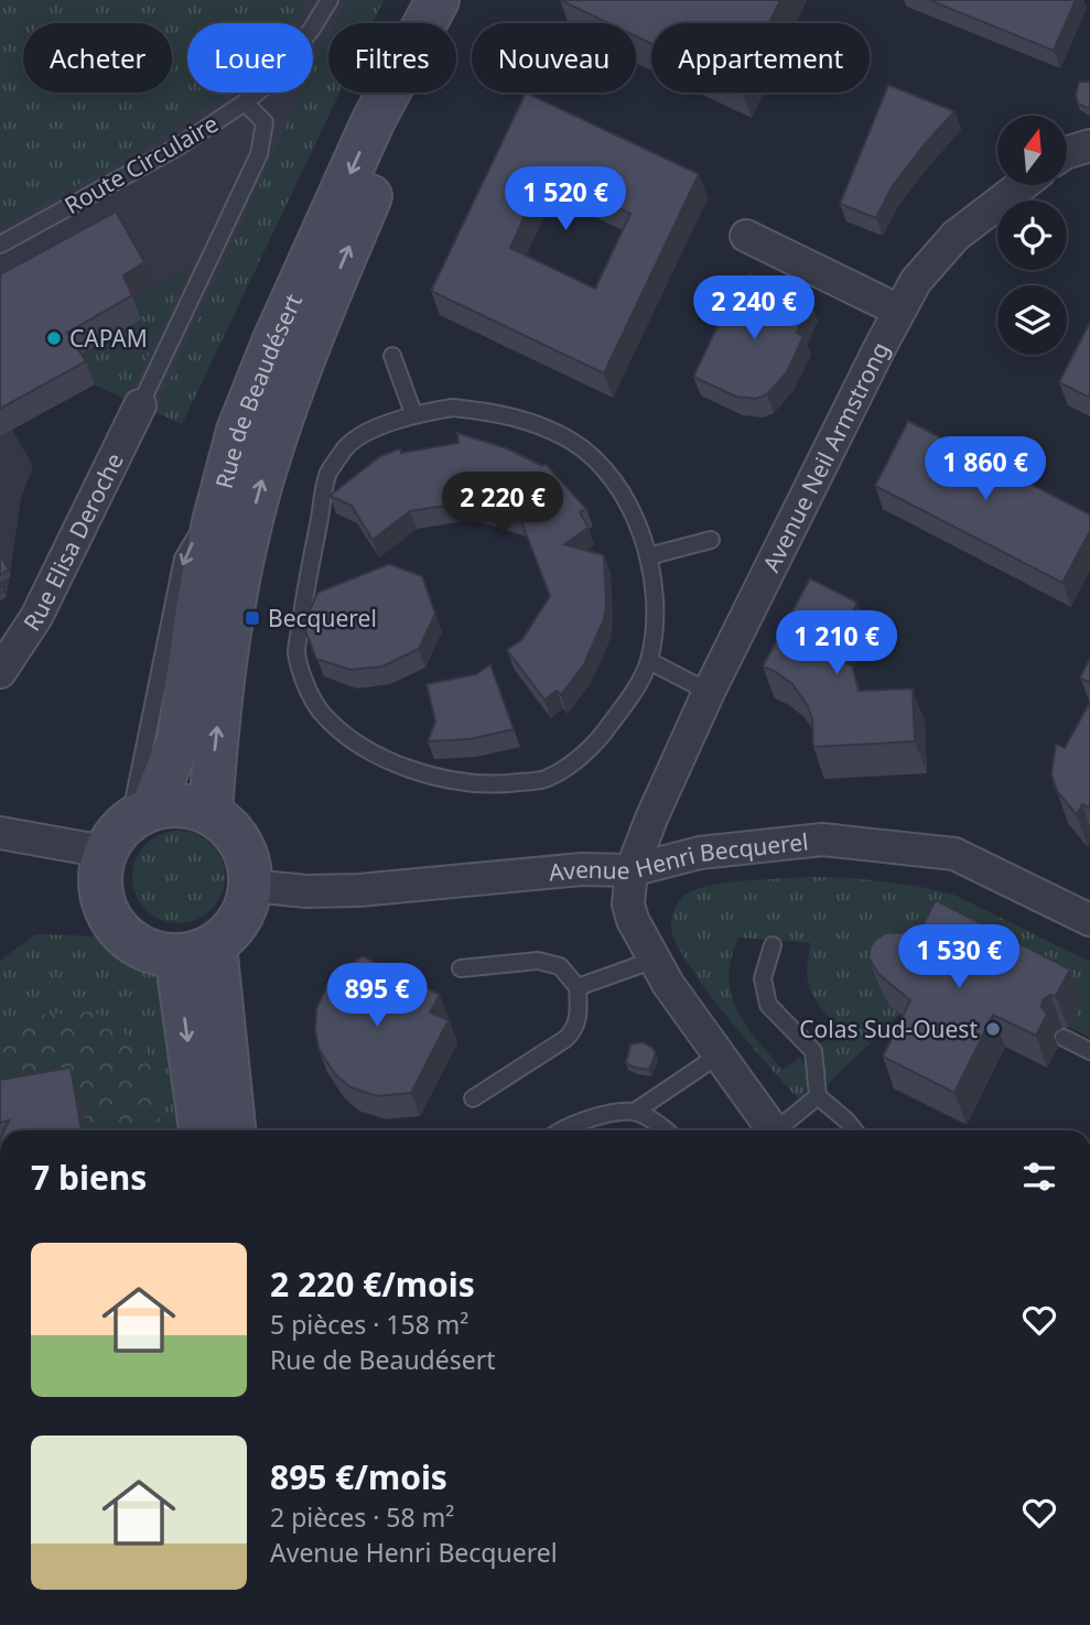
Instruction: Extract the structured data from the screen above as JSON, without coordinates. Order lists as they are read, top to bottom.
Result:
{
  "streets": {
    "main road": ["Rue de Beaudésert"],
    "street": ["Avenue Neil Armstrong", "Rue Elisa Deroche", "Avenue Henri Becquerel"],
    "lane": ["Route Circulaire"]
  },
  "crossings": [
    ["Rue de Beaudésert", "Avenue Henri Becquerel"],
    ["Avenue Neil Armstrong", "Avenue Henri Becquerel"]
  ],
  "places": {
    "other": ["CAPAM", "Colas Sud-Ouest"],
    "transit": ["Becquerel"]
  },
  "north": "top",
  "page": {
    "chip": [
      "Acheter",
      "Louer",
      "Filtres",
      "Nouveau",
      "Appartement"
    ],
    "price": [
      "1 520 €",
      "2 240 €",
      "1 860 €",
      "2 220 €",
      "1 210 €",
      "1 530 €",
      "895 €"
    ],
    "heading": "7 biens",
    "list": [
      {
        "name": "2 220 €/mois",
        "note": "5 pièces · 158 m² · Rue de Beaudésert"
      },
      {
        "name": "895 €/mois",
        "note": "2 pièces · 58 m² · Avenue Henri Becquerel"
      }
    ]
  }
}
